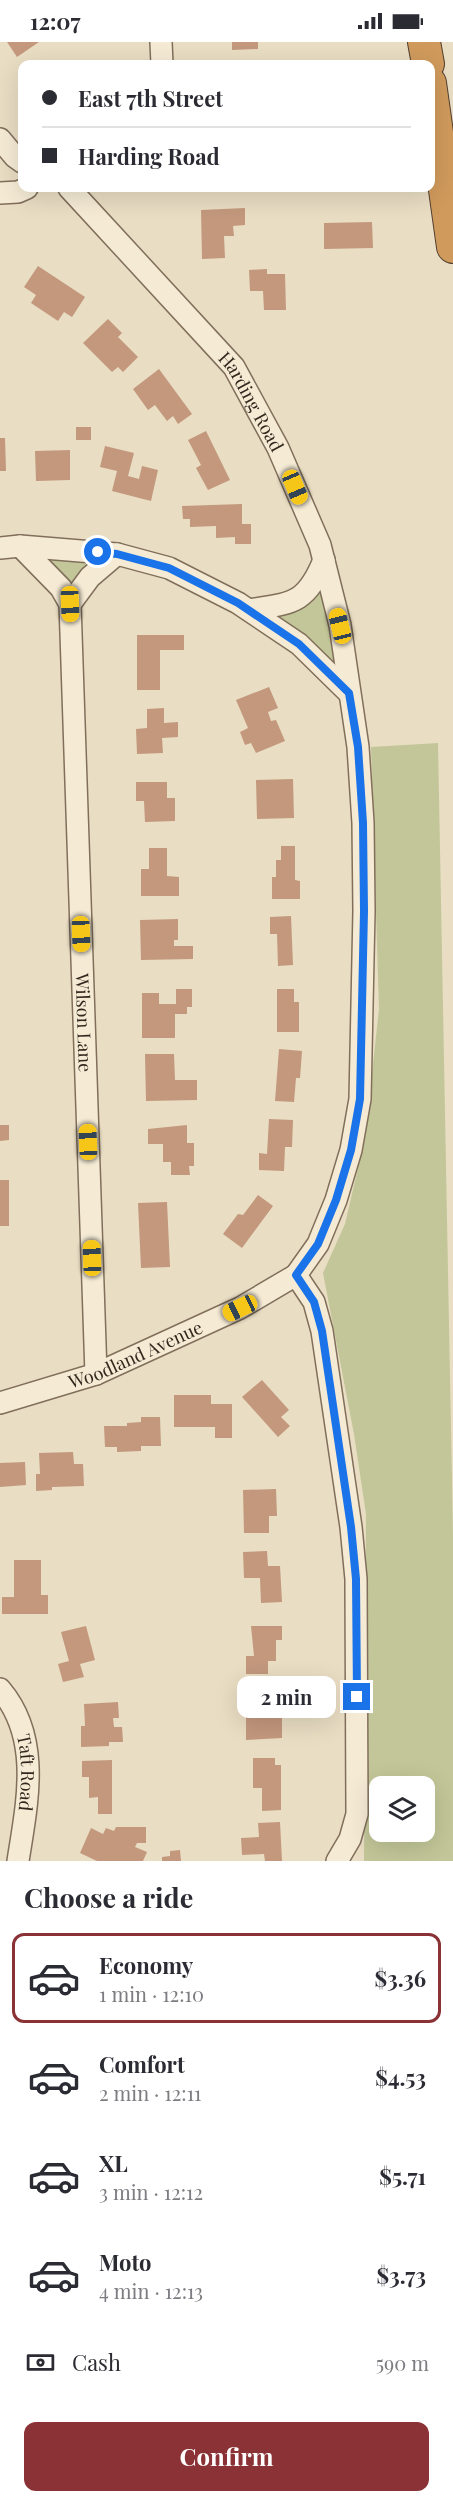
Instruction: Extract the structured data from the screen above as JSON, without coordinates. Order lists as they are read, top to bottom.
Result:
{
  "streets": {
    "street": [
      "Harding Road",
      "Wilson Lane",
      "Woodland Avenue",
      "Taft Road"
    ]
  },
  "crossings": [
    ["Harding Road", "Woodland Avenue"],
    ["Wilson Lane", "Woodland Avenue"]
  ],
  "page": {
    "status": "12:07",
    "banner": ["East 7th Street", "Harding Road"],
    "bubble": "2 min",
    "heading": "Choose a ride",
    "list": [
      {
        "name": "Economy",
        "note": "1 min · 12:10",
        "value": "$3.36"
      },
      {
        "name": "Comfort",
        "note": "2 min · 12:11",
        "value": "$4.53"
      },
      {
        "name": "XL",
        "note": "3 min · 12:12",
        "value": "$5.71"
      },
      {
        "name": "Moto",
        "note": "4 min · 12:13",
        "value": "$3.73"
      }
    ],
    "pay": ["Cash", "590 m"],
    "buttons": "Confirm"
  }
}
